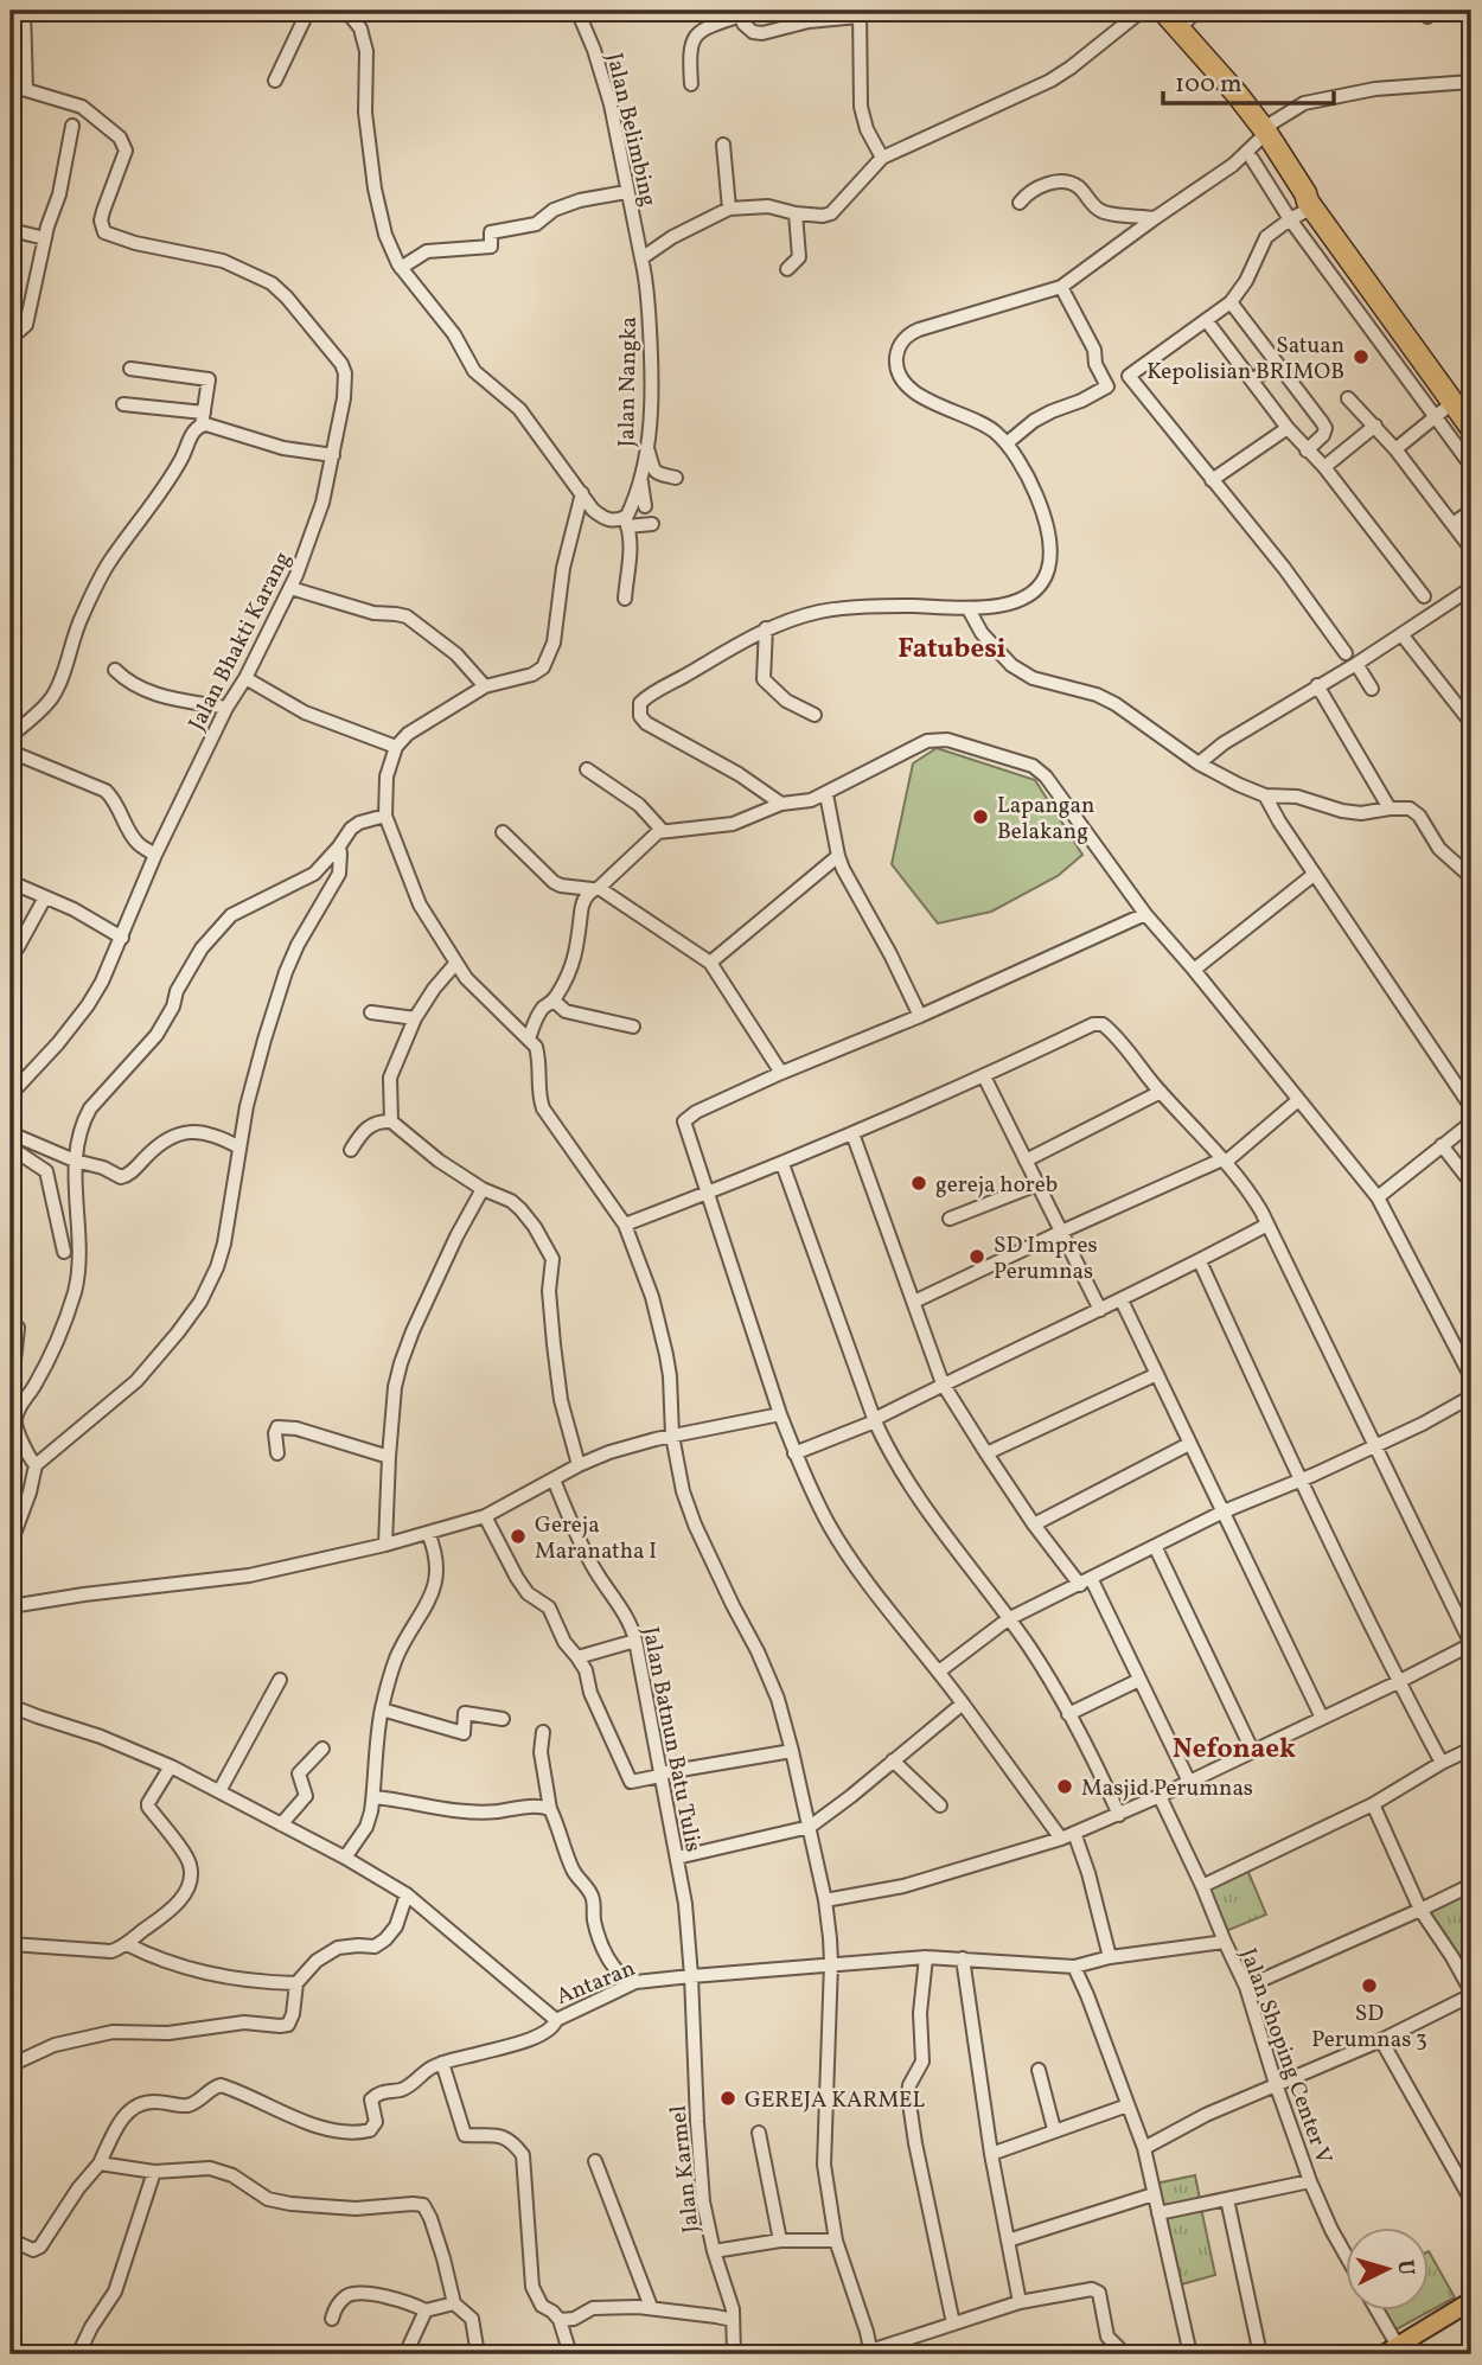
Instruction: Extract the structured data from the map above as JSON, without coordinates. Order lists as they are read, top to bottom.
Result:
{
  "streets": {
    "street": [
      "Jalan Belimbing",
      "Jalan Nangka",
      "Jalan Bhakti Karang",
      "Jalan Batnun Batu Tulis",
      "Antaran",
      "Jalan Shoping Center V",
      "Jalan Karmel"
    ]
  },
  "crossings": [
    ["Jalan Belimbing", "Jalan Nangka"],
    ["Jalan Batnun Batu Tulis", "Antaran"],
    ["Jalan Batnun Batu Tulis", "Jalan Karmel"],
    ["Antaran", "Jalan Shoping Center V"],
    ["Antaran", "Jalan Karmel"]
  ],
  "districts": ["Fatubesi", "Nefonaek"],
  "places": [
    "Satuan Kepolisian BRIMOB",
    "Lapangan Belakang",
    "gereja horeb",
    "SD Impres Perumnas",
    "Gereja Maranatha I",
    "Masjid Perumnas",
    "SD Perumnas 3",
    "GEREJA KARMEL"
  ],
  "scale_bar": "100 m",
  "north": "right"
}
